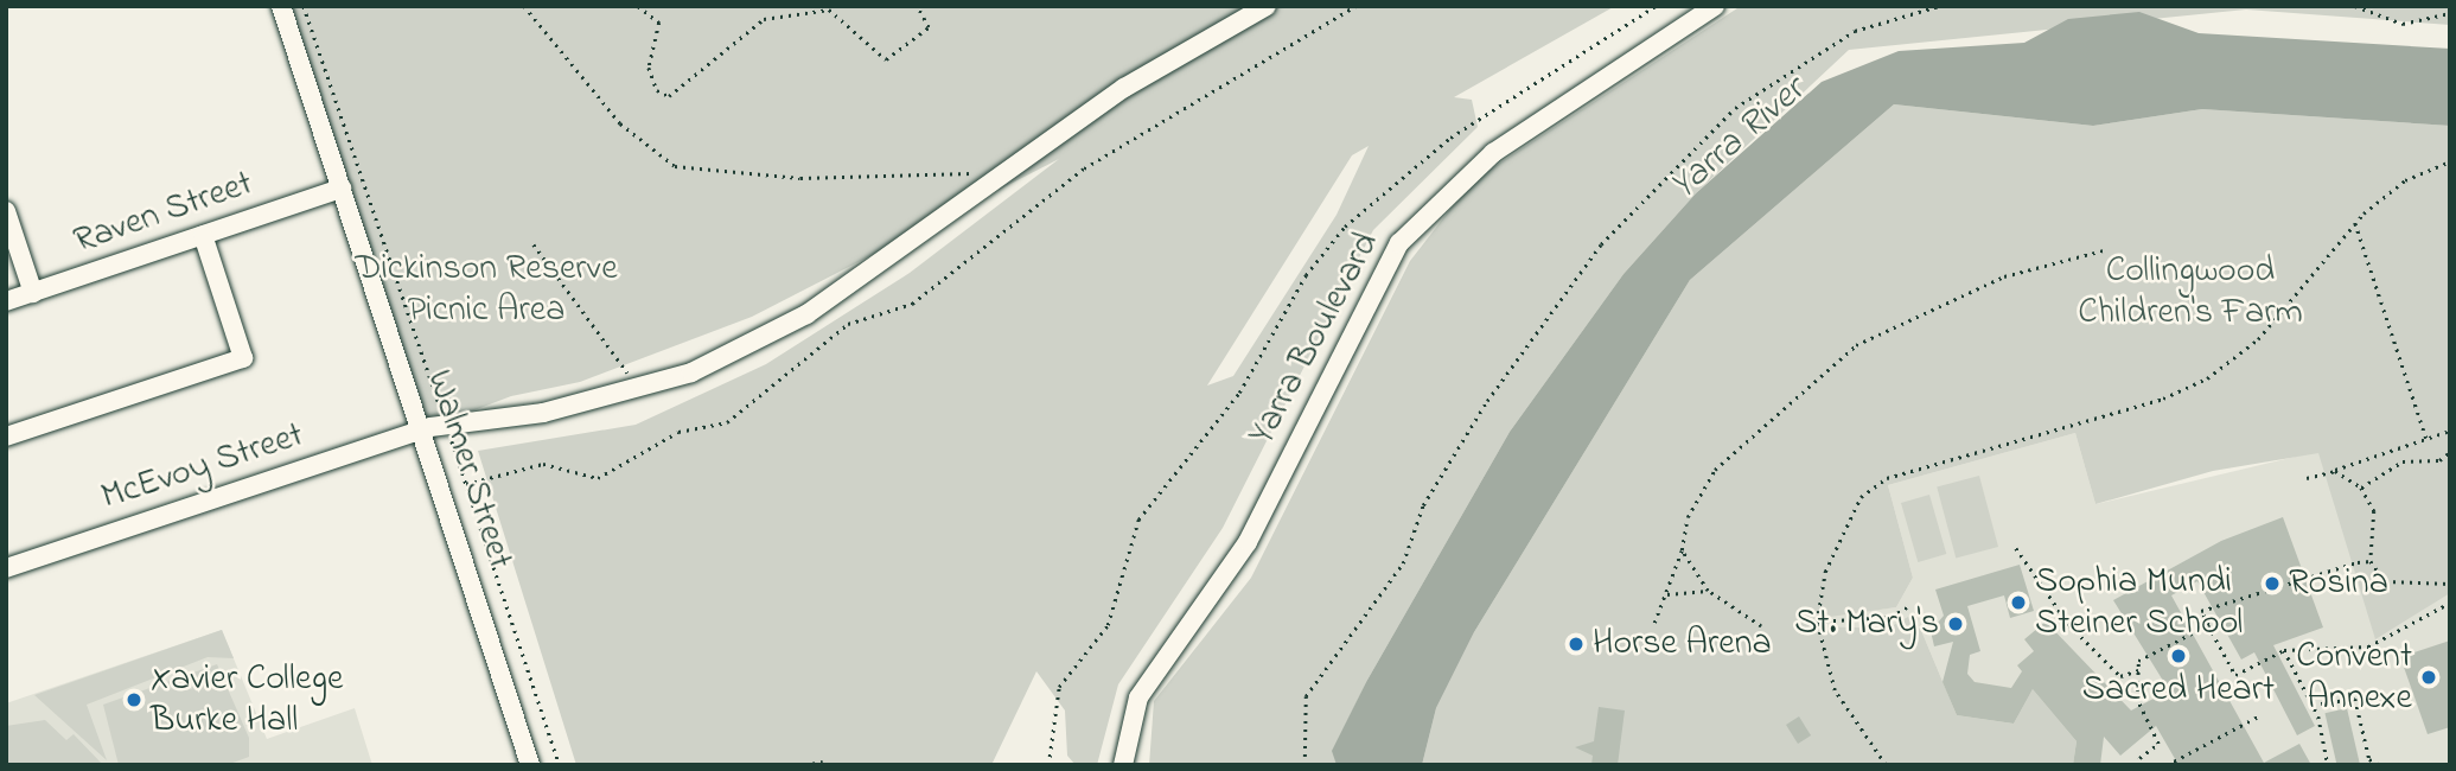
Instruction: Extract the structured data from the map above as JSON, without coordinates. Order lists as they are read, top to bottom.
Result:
{
  "streets": {
    "street": [
      "Raven Street",
      "Yarra Boulevard",
      "McEvoy Street",
      "Walmer Street"
    ]
  },
  "crossings": [
    ["Raven Street", "Walmer Street"],
    ["McEvoy Street", "Walmer Street"]
  ],
  "water": ["Yarra River"],
  "parks": ["Dickinson Reserve Picnic Area", "Collingwood Children's Farm"],
  "places": [
    "Rosina",
    "Sophia Mundi Steiner School",
    "St. Mary's",
    "Horse Arena",
    "Sacred Heart",
    "Convent Annexe",
    "Xavier College Burke Hall"
  ]
}
